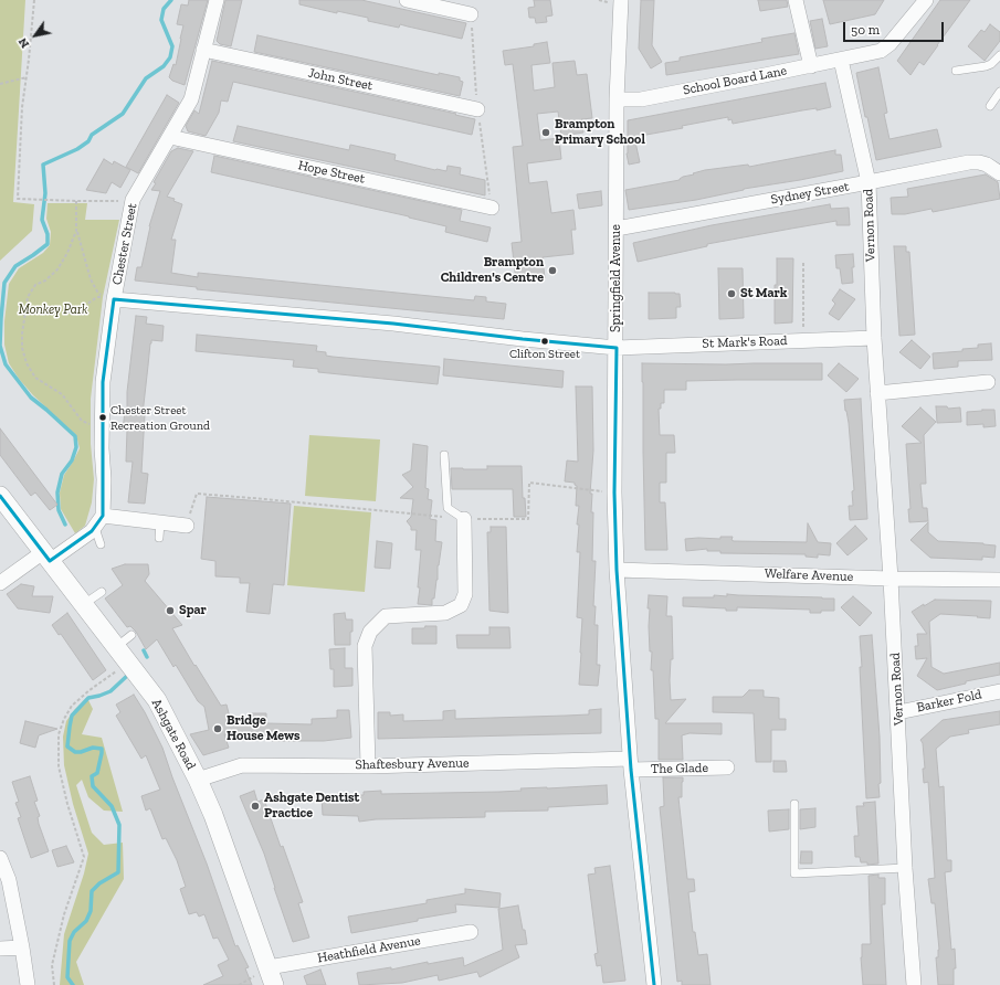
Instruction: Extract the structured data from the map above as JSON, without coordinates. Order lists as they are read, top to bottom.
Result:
{
  "streets": {
    "street": [
      "John Street",
      "School Board Lane",
      "Hope Street",
      "Sydney Street",
      "Vernon Road",
      "Chester Street",
      "Springfield Avenue",
      "St Mark's Road",
      "Welfare Avenue",
      "Barker Fold",
      "Ashgate Road",
      "Shaftesbury Avenue",
      "The Glade",
      "Heathfield Avenue"
    ]
  },
  "crossings": [
    ["John Street", "Chester Street"],
    ["School Board Lane", "Vernon Road"],
    ["School Board Lane", "Springfield Avenue"],
    ["Hope Street", "Chester Street"],
    ["Sydney Street", "Vernon Road"],
    ["Sydney Street", "Springfield Avenue"],
    ["Vernon Road", "St Mark's Road"],
    ["Vernon Road", "Welfare Avenue"],
    ["Vernon Road", "Barker Fold"],
    ["Springfield Avenue", "St Mark's Road"],
    ["Springfield Avenue", "Welfare Avenue"],
    ["Springfield Avenue", "Shaftesbury Avenue"],
    ["Springfield Avenue", "The Glade"],
    ["Ashgate Road", "Shaftesbury Avenue"],
    ["Ashgate Road", "Heathfield Avenue"],
    ["Shaftesbury Avenue", "The Glade"]
  ],
  "parks": ["Monkey Park"],
  "places": [
    "Brampton Primary School",
    "Brampton Children's Centre",
    "St Mark",
    "Clifton Street",
    "Chester Street Recreation Ground",
    "Spar",
    "Bridge House Mews",
    "Ashgate Dentist Practice"
  ],
  "scale_bar": "50 m",
  "north": "bottom left"
}
